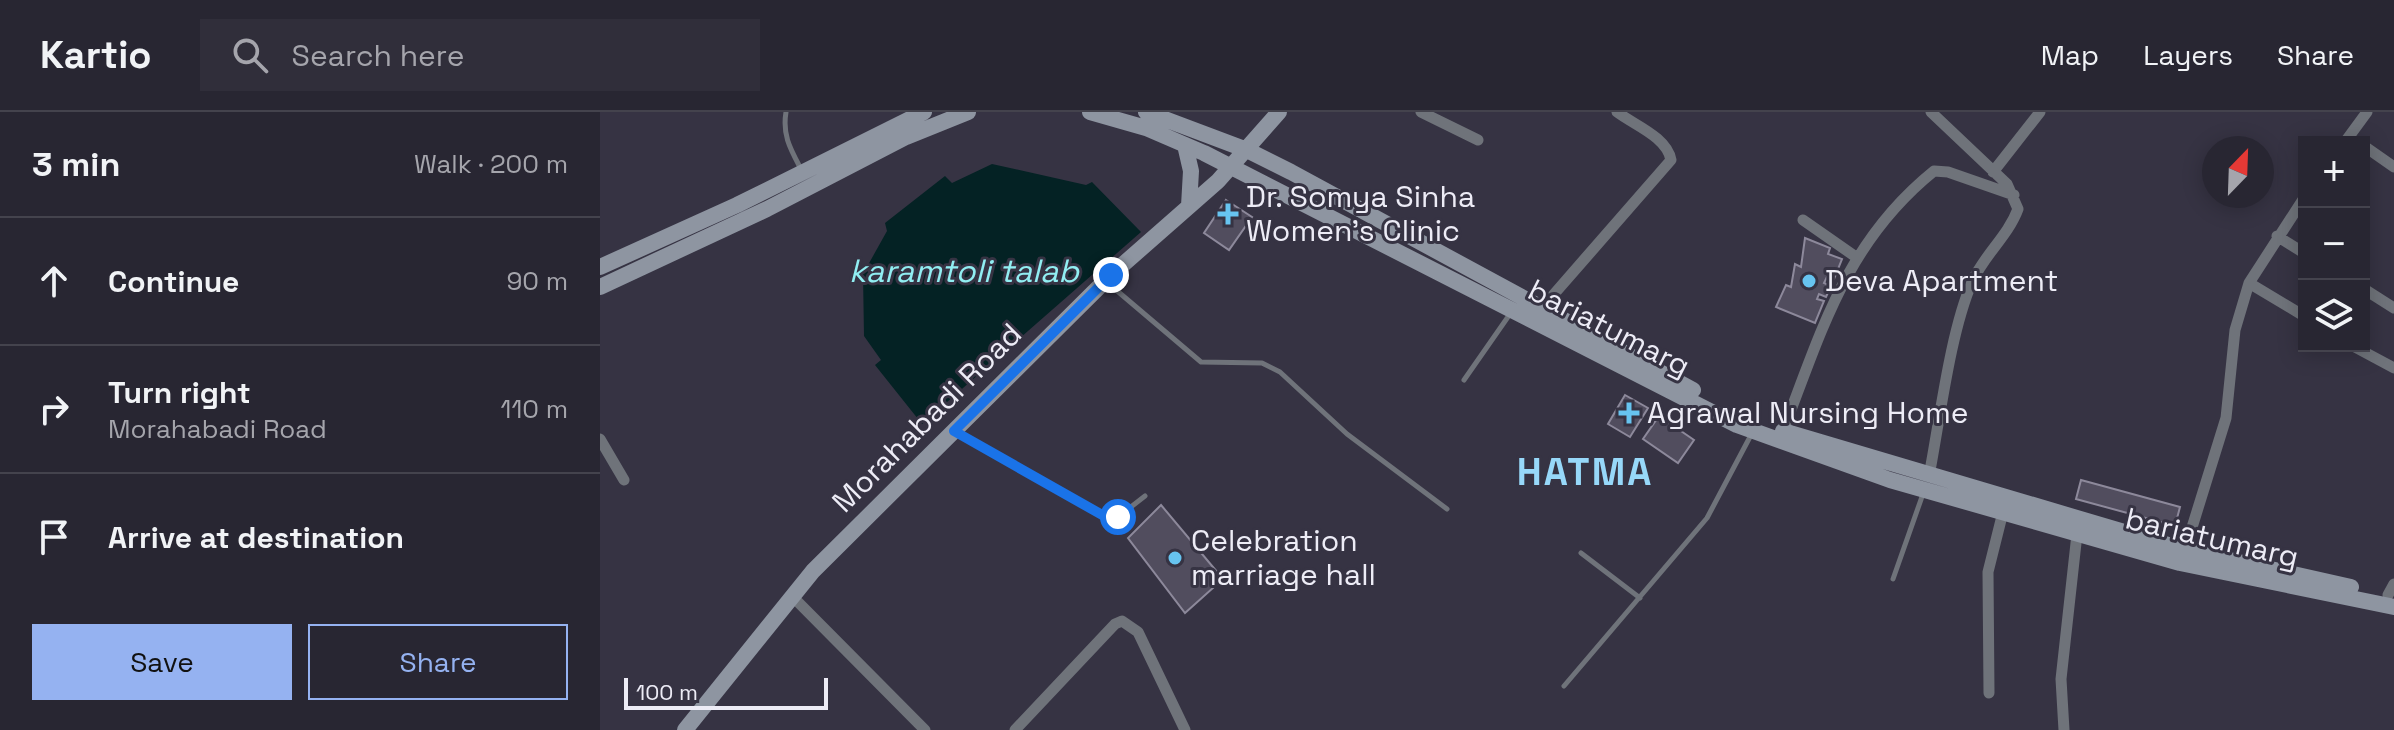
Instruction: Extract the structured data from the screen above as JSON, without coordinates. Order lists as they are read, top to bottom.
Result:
{
  "streets": {
    "main road": ["bariatumarg", "Morahabadi Road"]
  },
  "crossings": [
    ["bariatumarg", "Morahabadi Road"]
  ],
  "districts": ["HATMA"],
  "water": ["karamtoli talab"],
  "places": {
    "health": ["Dr. Somya Sinha Women's Clinic", "Agrawal Nursing Home"],
    "other": ["Deva Apartment", "Celebration marriage hall"]
  },
  "scale_bar": "100 m",
  "north": "top right",
  "page": {
    "header": "Kartio",
    "search": "Search here",
    "nav": ["Map", "Layers", "Share"],
    "heading": ["3 min", "Walk · 200 m"],
    "map_buttons": ["+", "−"],
    "list": [
      ["Continue", "90 m"],
      ["Turn right", "Morahabadi Road", "110 m"],
      "Arrive at destination"
    ],
    "buttons": ["Save", "Share"],
    "scale": "100 m"
  }
}
